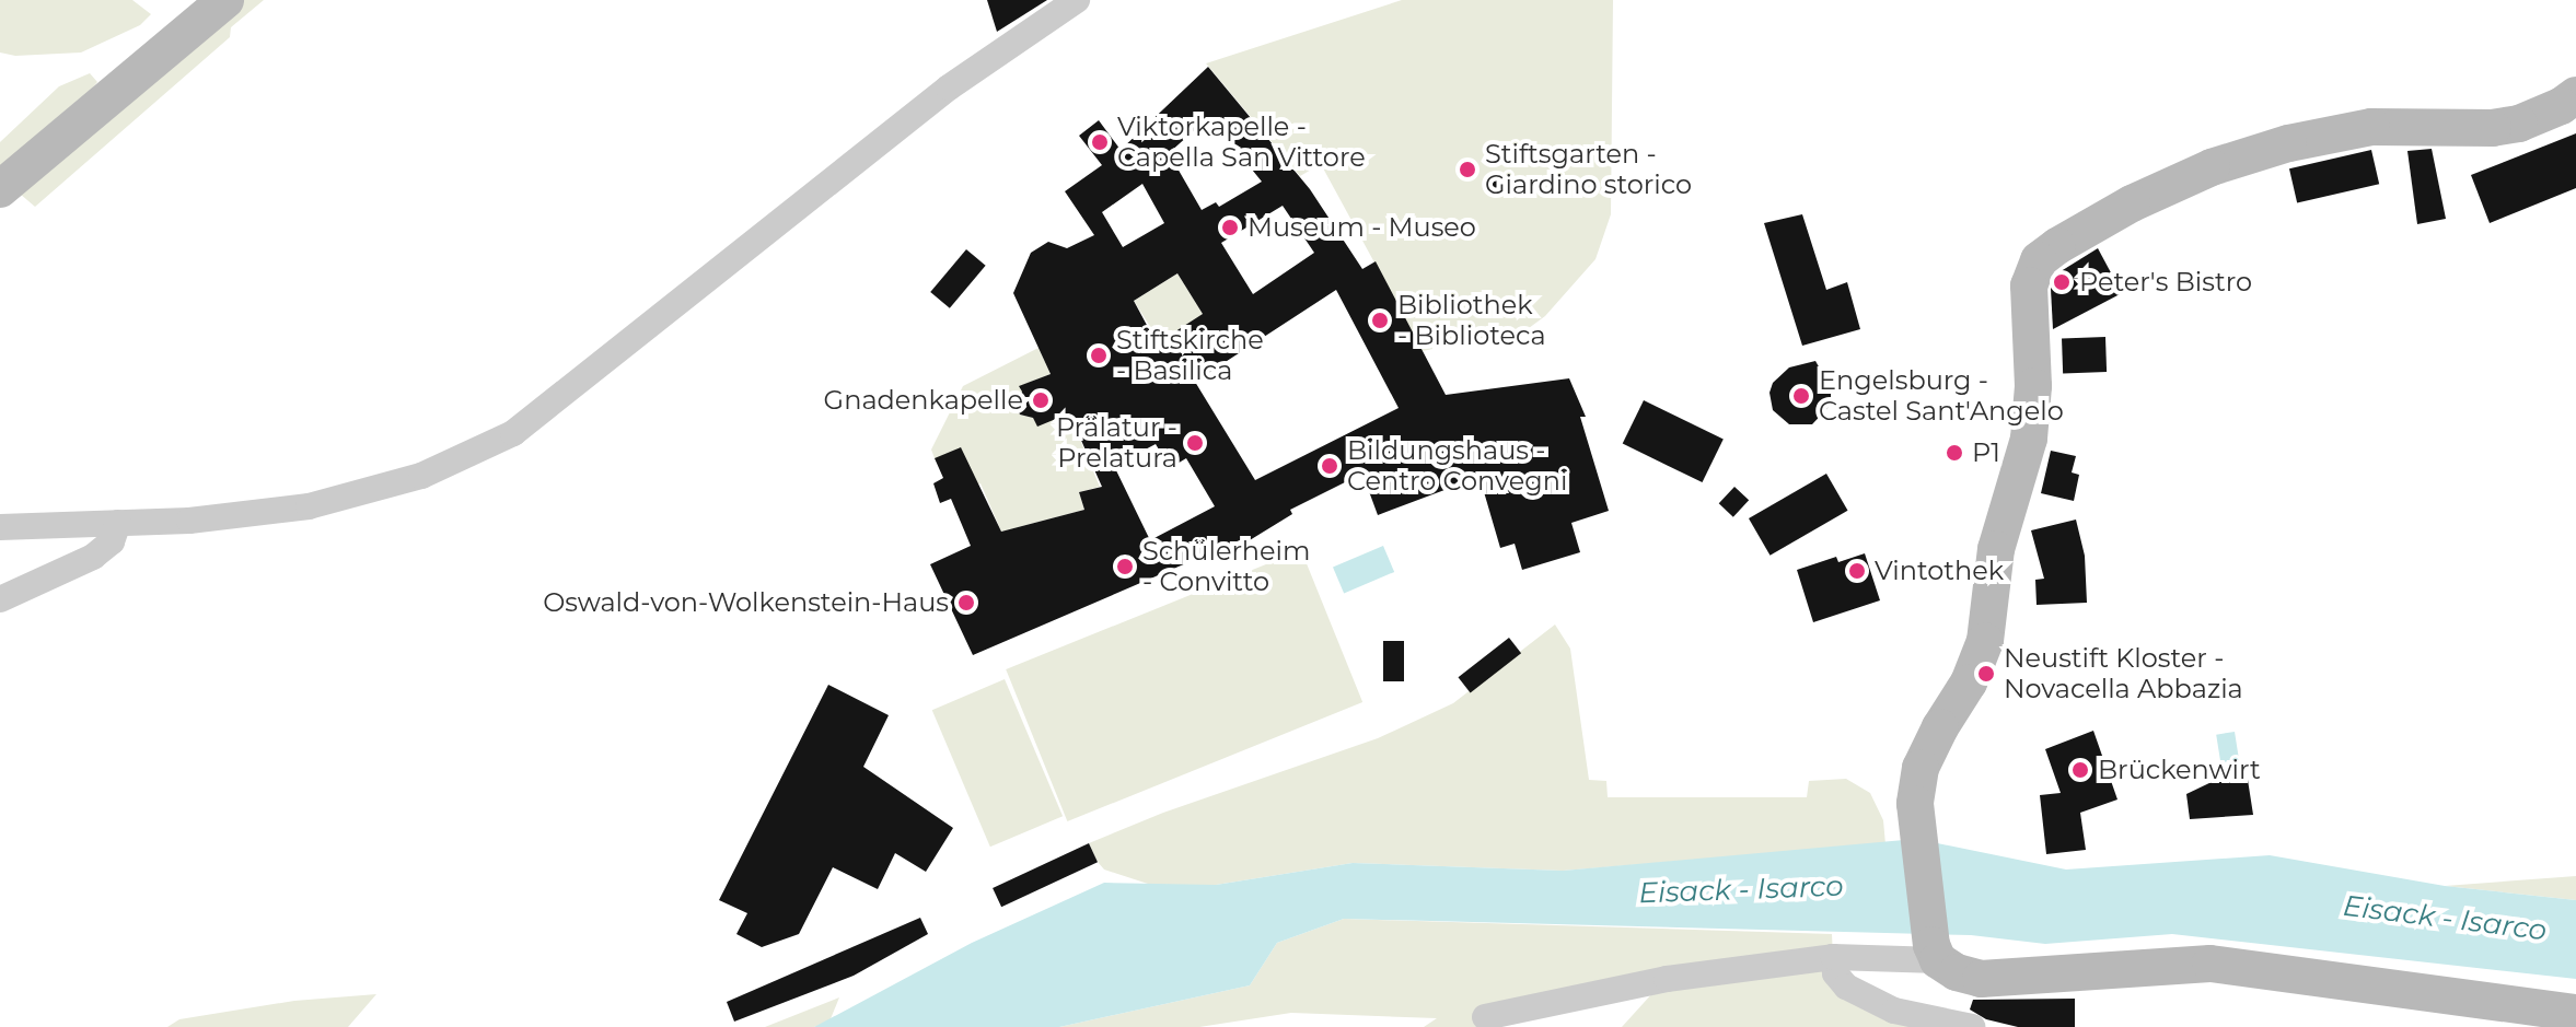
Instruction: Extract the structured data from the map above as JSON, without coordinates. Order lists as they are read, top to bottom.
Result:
{
  "water": ["Eisack - Isarco"],
  "places": [
    "Viktorkapelle - Capella San Vittore",
    "Stiftsgarten - Giardino storico",
    "Museum - Museo",
    "Peter's Bistro",
    "Bibliothek - Biblioteca",
    "Stiftskirche - Basilica",
    "Engelsburg - Castel Sant'Angelo",
    "Gnadenkapelle",
    "Prälatur - Prelatura",
    "P1",
    "Bildungshaus - Centro Convegni",
    "Schülerheim - Convitto",
    "Vintothek",
    "Oswald-von-Wolkenstein-Haus",
    "Neustift Kloster - Novacella Abbazia",
    "Brückenwirt"
  ]
}
